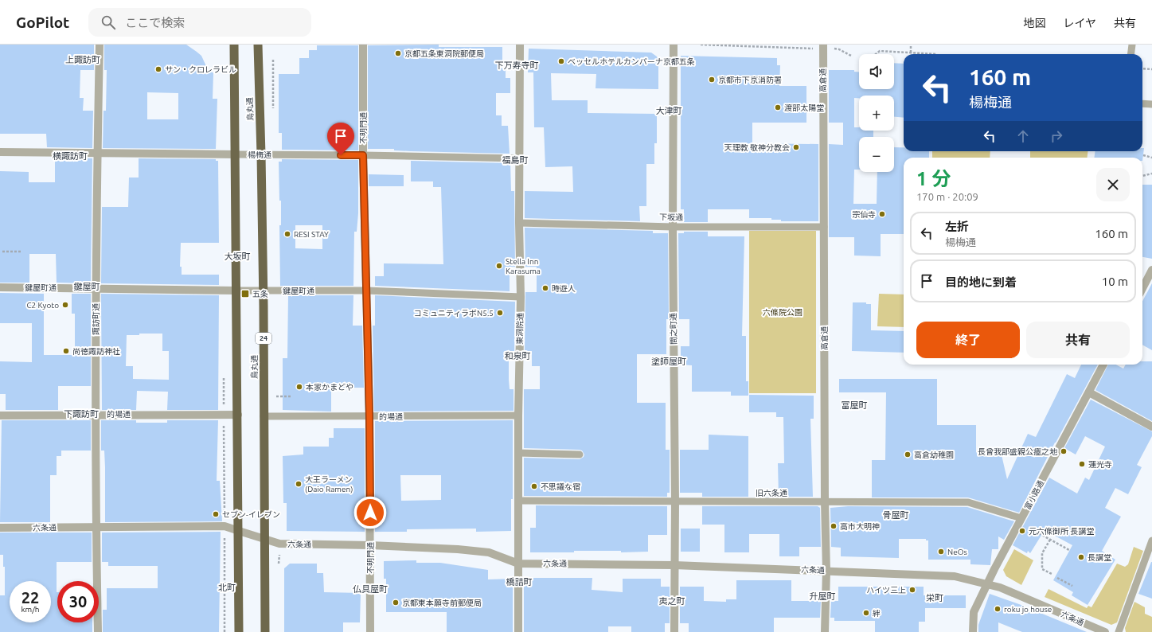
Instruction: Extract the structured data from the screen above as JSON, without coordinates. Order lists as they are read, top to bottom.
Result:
{
  "streets": {
    "highway": ["烏丸通", "24"],
    "street": [
      "高倉通",
      "不明門通",
      "楊梅通",
      "鍵屋町通",
      "諏訪町通",
      "東洞院通",
      "間之町通",
      "的場通",
      "富小路通",
      "六条通"
    ],
    "lane": ["下坂通", "旧六条通"]
  },
  "crossings": [
    ["高倉通", "下坂通"],
    ["高倉通", "旧六条通"],
    ["高倉通", "六条通"],
    ["烏丸通", "楊梅通"],
    ["烏丸通", "鍵屋町通"],
    ["烏丸通", "的場通"],
    ["烏丸通", "六条通"],
    ["不明門通", "楊梅通"],
    ["不明門通", "鍵屋町通"],
    ["不明門通", "的場通"],
    ["不明門通", "六条通"],
    ["楊梅通", "諏訪町通"],
    ["楊梅通", "東洞院通"],
    ["下坂通", "東洞院通"],
    ["下坂通", "間之町通"],
    ["鍵屋町通", "諏訪町通"],
    ["鍵屋町通", "東洞院通"],
    ["諏訪町通", "的場通"],
    ["諏訪町通", "六条通"],
    ["東洞院通", "的場通"],
    ["東洞院通", "旧六条通"],
    ["東洞院通", "六条通"],
    ["間之町通", "旧六条通"],
    ["間之町通", "六条通"],
    ["旧六条通", "富小路通"],
    ["富小路通", "六条通"]
  ],
  "districts": [
    "上諏訪町",
    "下万寿寺町",
    "大津町",
    "横諏訪町",
    "福島町",
    "大坂町",
    "鍵屋町",
    "和泉町",
    "塗師屋町",
    "富屋町",
    "下諏訪町",
    "骨屋町",
    "橋詰町",
    "北町",
    "仏具屋町",
    "升屋町",
    "栄町",
    "夷之町"
  ],
  "parks": ["六條院公園"],
  "places": {
    "other": [
      "京都五条東洞院郵便局",
      "ベッセルホテルカンパーナ京都五条",
      "サン・クロレラビル",
      "京都市下京消防署",
      "渡部太陽堂",
      "天理教 敬神分教会",
      "宗仙寺",
      "RESI STAY",
      "Stella Inn Karasuma",
      "時遊人",
      "C2 Kyoto",
      "コミュニティラボN5.5",
      "尚徳諏訪神社",
      "本家かまどや",
      "長曾我部盛親公瘞之地",
      "高倉幼稚園",
      "蓮光寺",
      "大王ラーメン (Daio Ramen)",
      "不思議な宿",
      "セブン-イレブン",
      "高市大明神",
      "元六條御所 長講堂",
      "NeOs",
      "長講堂",
      "ハイツ三上",
      "京都東本願寺前郵便局",
      "roku jo house",
      "絆"
    ],
    "transit": ["五条"]
  },
  "page": {
    "header": "GoPilot",
    "search": "ここで検索",
    "nav": ["地図", "レイヤ", "共有"],
    "map_buttons": ["+", "−"],
    "turn": ["160 m", "楊梅通"],
    "heading": ["1 分", "170 m · 20:09"],
    "list": [
      {
        "name": "左折",
        "note": "楊梅通",
        "value": "160 m"
      },
      {
        "name": "目的地に到着",
        "value": "10 m"
      }
    ],
    "buttons": ["終了", "共有"],
    "speed": "22 km/h",
    "limit": "30"
  }
}
